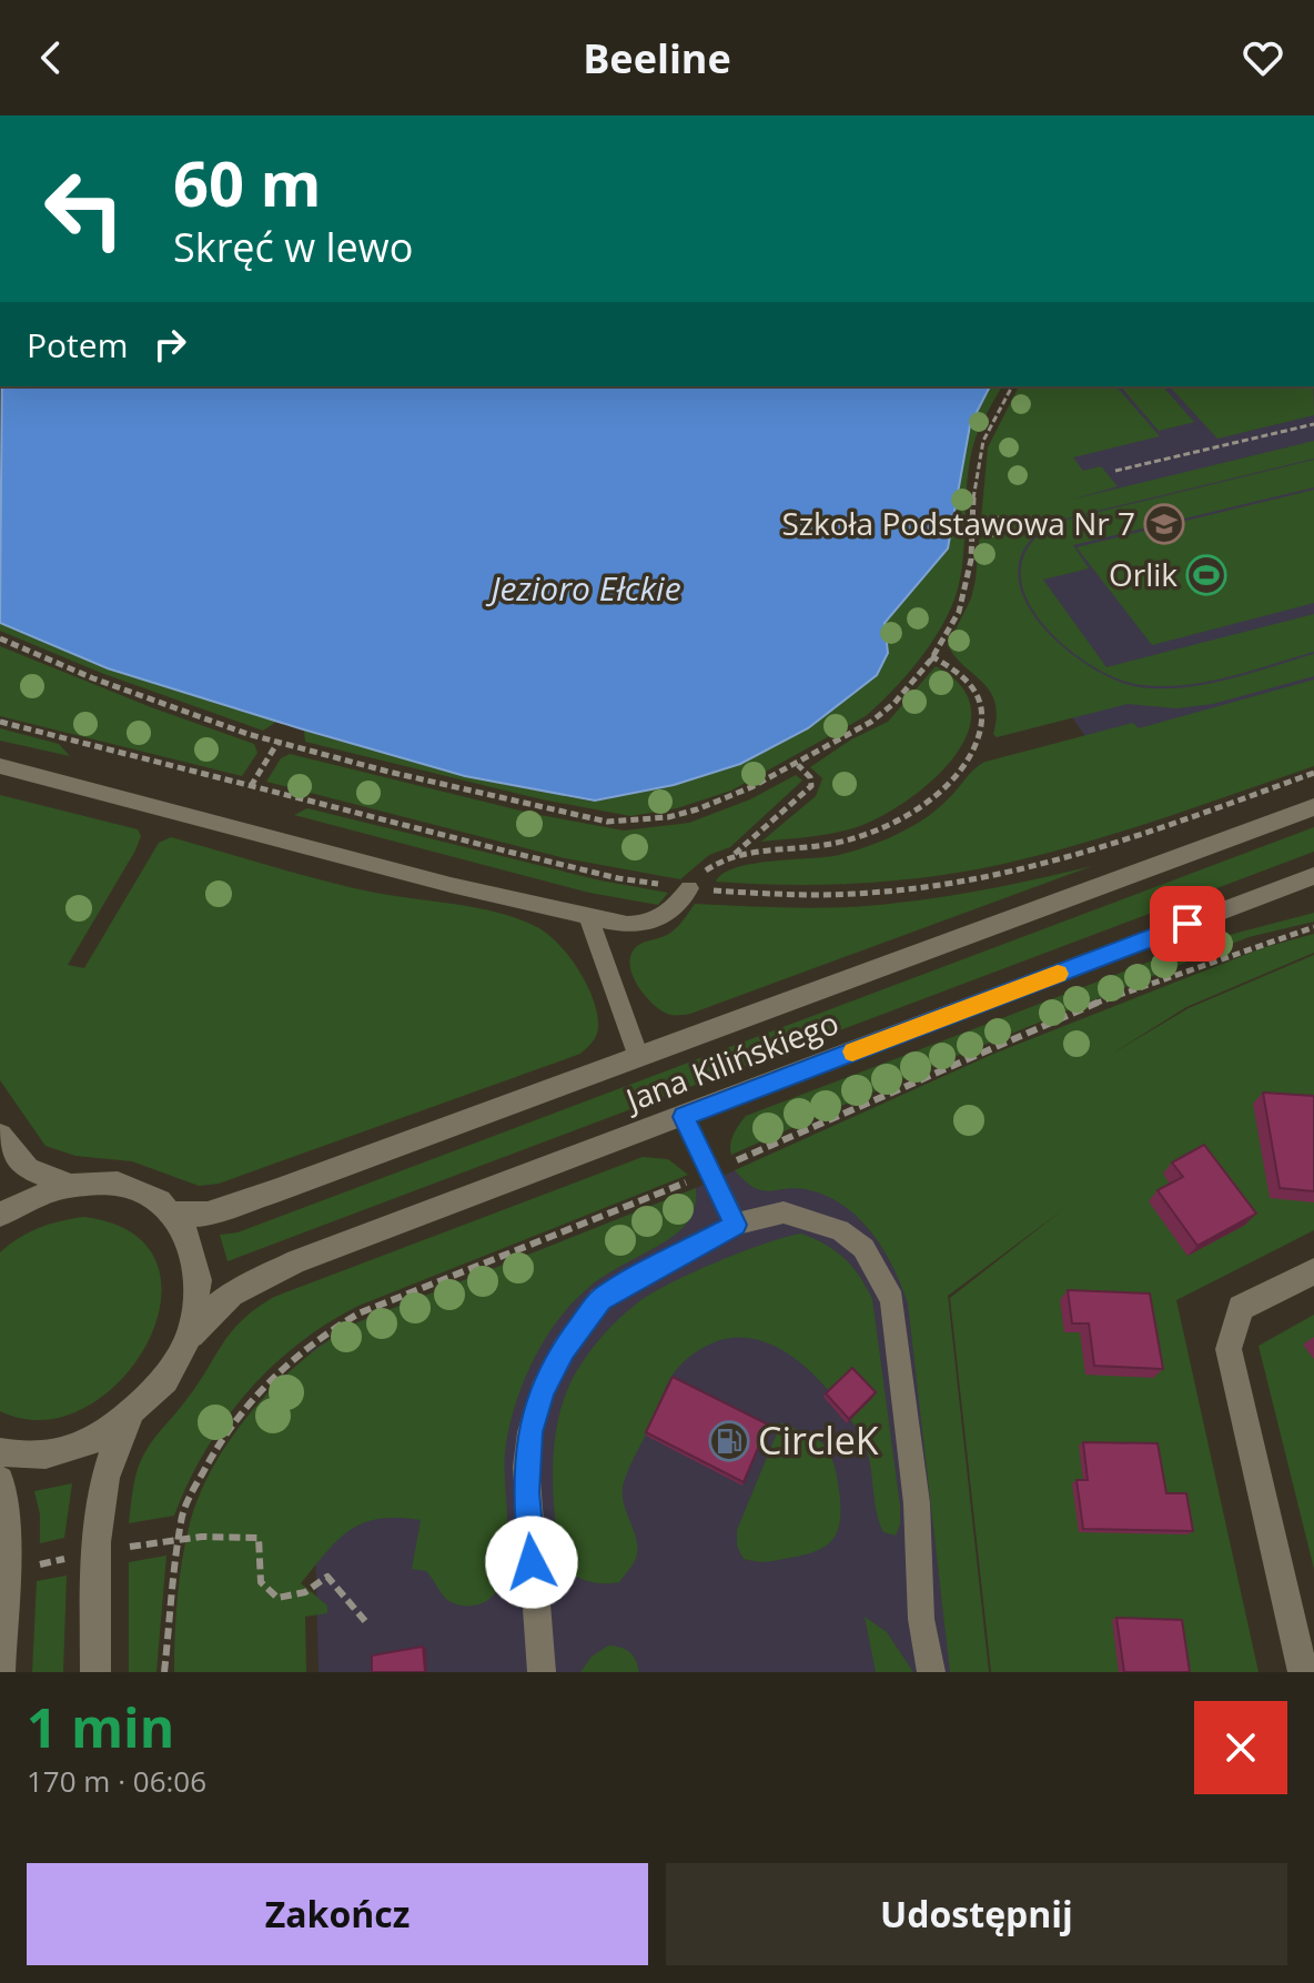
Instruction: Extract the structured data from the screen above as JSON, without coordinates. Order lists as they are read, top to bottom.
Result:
{
  "streets": {
    "street": ["Jana Kilińskiego"]
  },
  "water": ["Jezioro Ełckie"],
  "places": {
    "school or university": ["Szkoła Podstawowa Nr 7"],
    "sports": ["Orlik"],
    "fuel station": ["CircleK"]
  },
  "page": {
    "header": "Beeline",
    "turn": ["60 m", "Skręć w lewo"],
    "then": "Potem",
    "heading": ["1 min", "170 m · 06:06"],
    "buttons": ["Zakończ", "Udostępnij"]
  }
}
